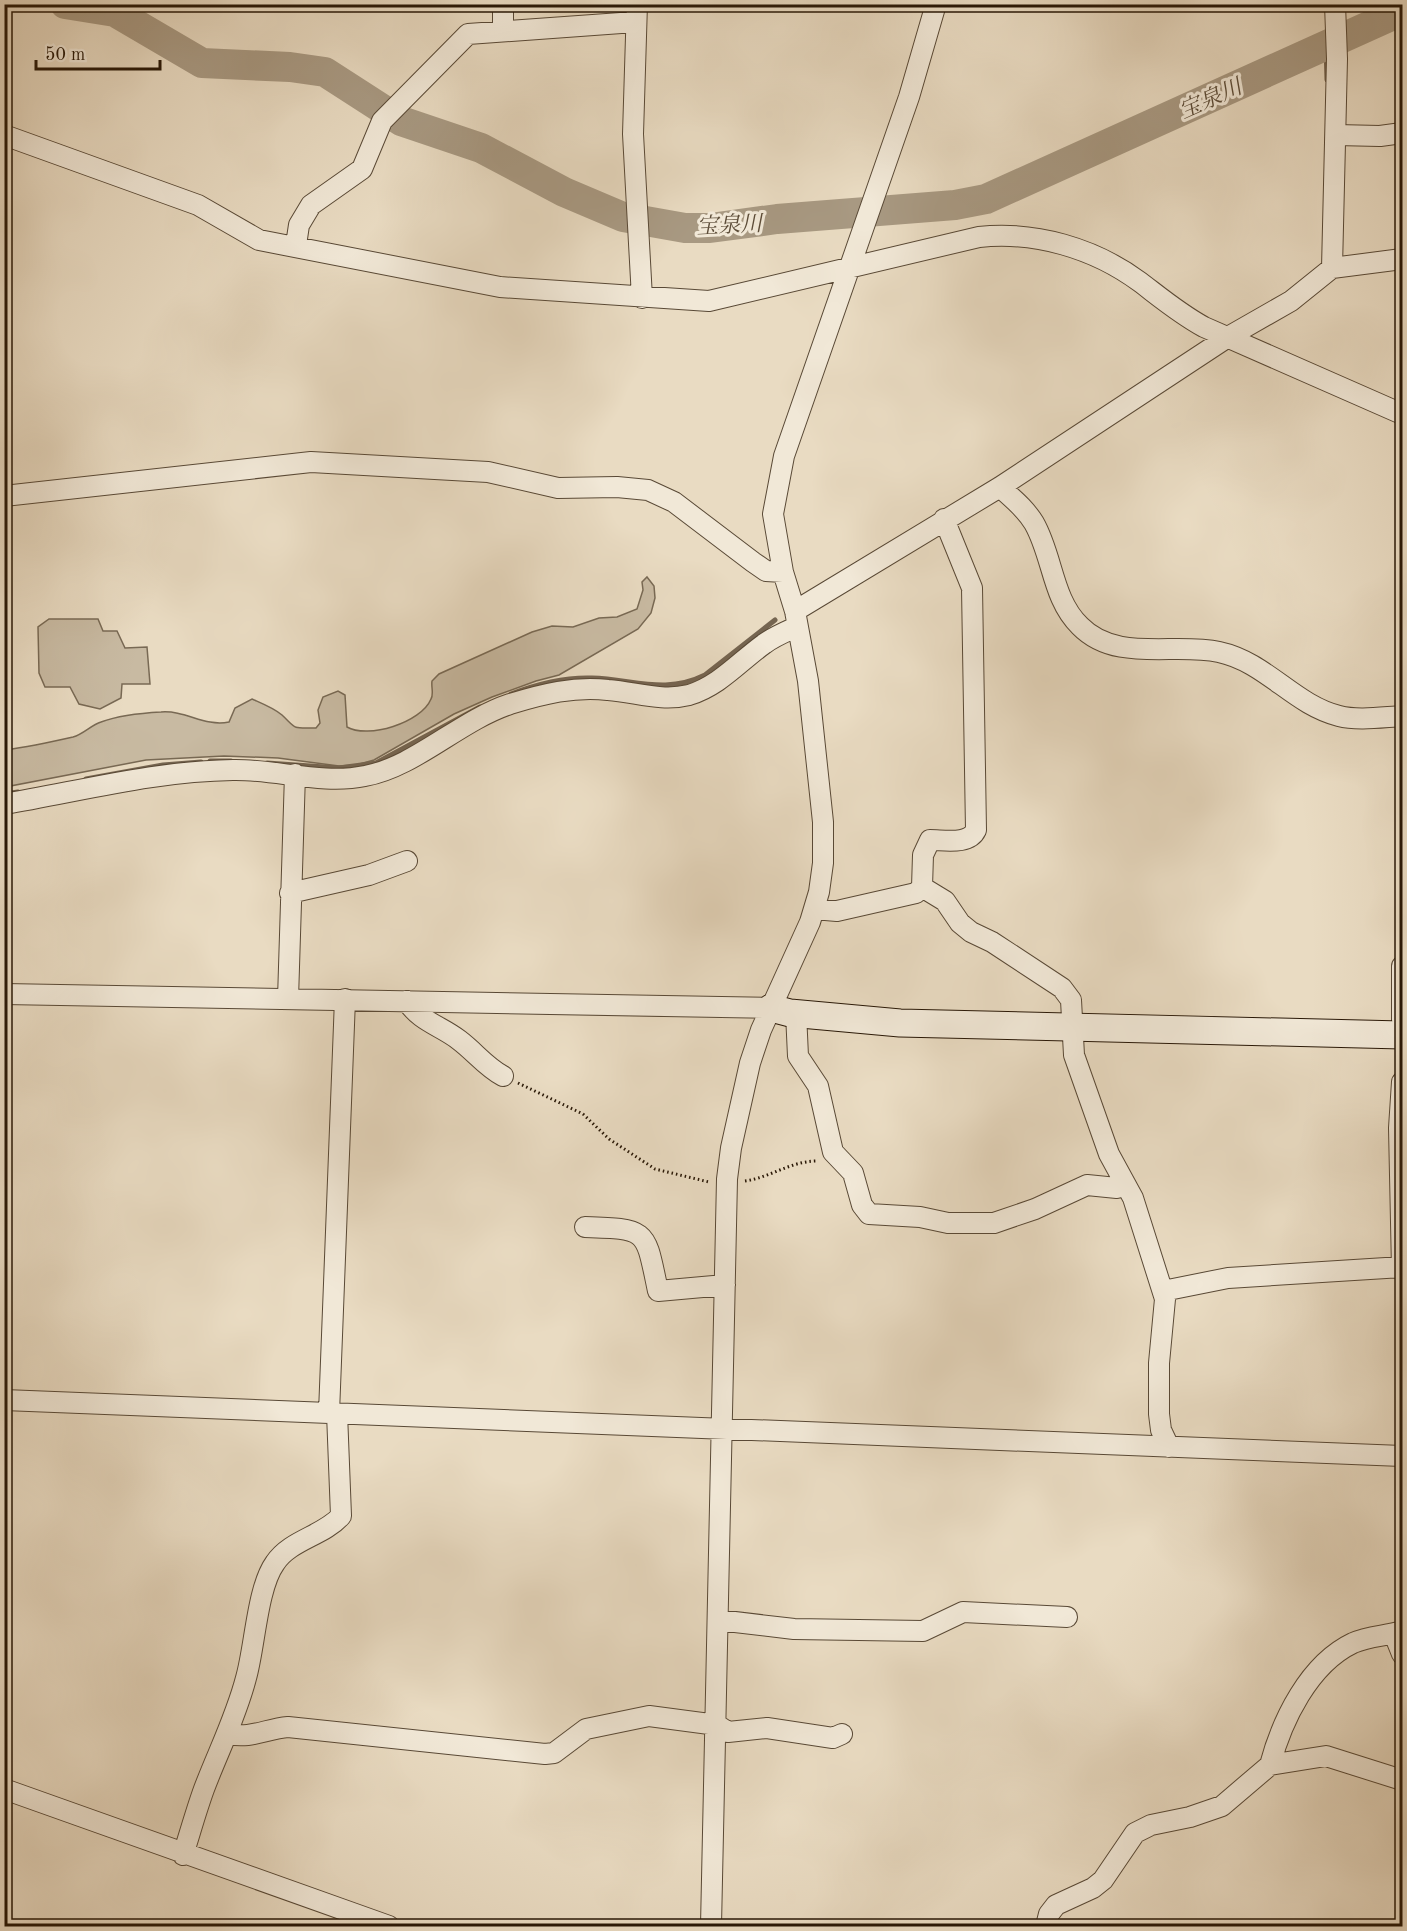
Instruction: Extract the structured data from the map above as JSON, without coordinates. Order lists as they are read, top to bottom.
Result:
{
  "water": ["宝泉川"],
  "scale_bar": "50 m"
}
